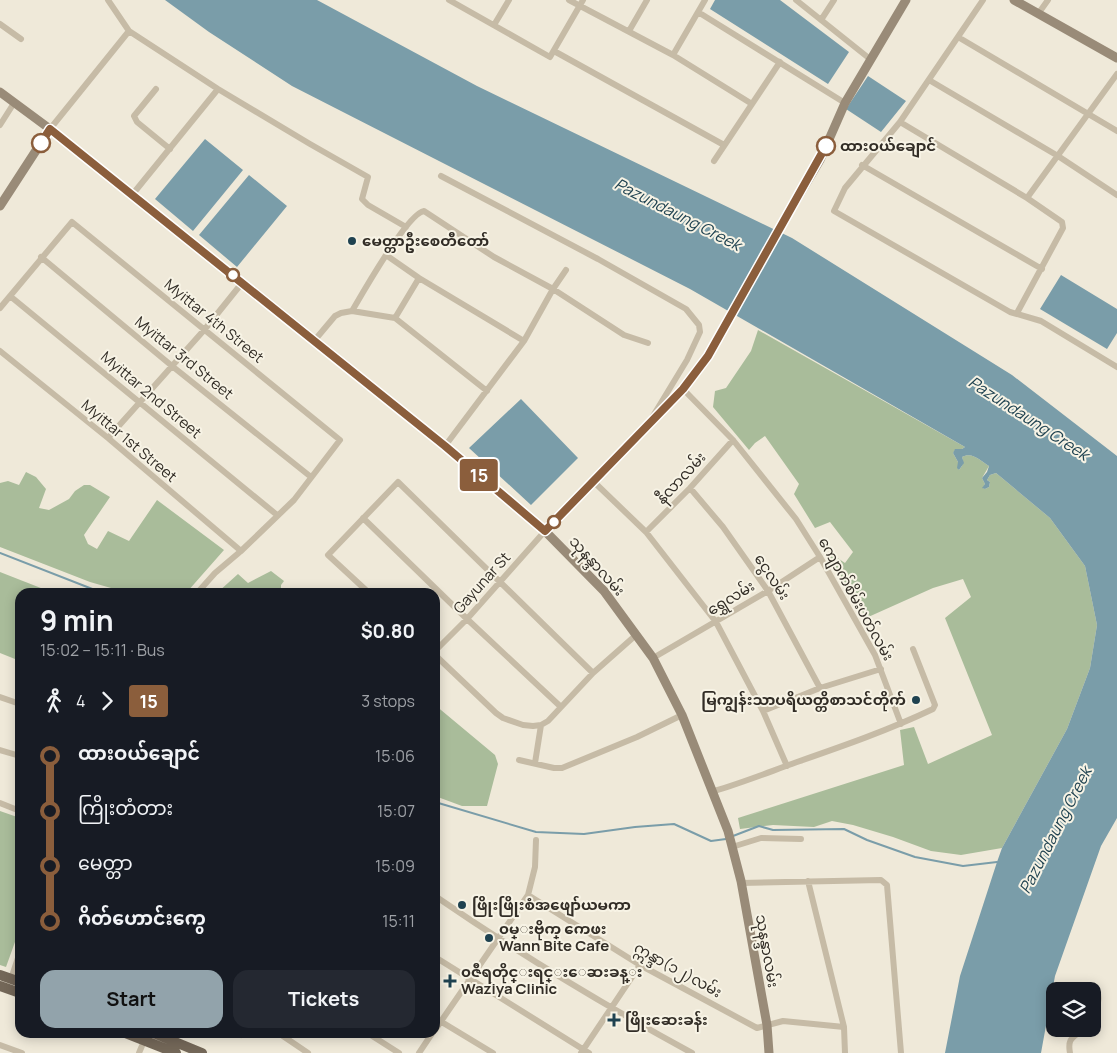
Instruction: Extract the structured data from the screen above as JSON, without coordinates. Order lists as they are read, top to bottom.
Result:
{
  "streets": {
    "main road": ["သုနန္ဒာလမ်း"],
    "street": [
      "Myittar 4th Street",
      "Myittar 3rd Street",
      "Myittar 2nd Street",
      "Myittar 1st Street",
      "နီလာလမ်း",
      "ငွေလမ်း",
      "Gayunar St",
      "ရွှေလမ်း",
      "ကျောက်စိမ်းပတ်လမ်း",
      "ဣန္ဒာ(၁၂)လမ်း"
    ]
  },
  "crossings": [
    ["Myittar 4th Street", "Myittar 3rd Street"],
    ["နီလာလမ်း", "ငွေလမ်း"],
    ["နီလာလမ်း", "ကျောက်စိမ်းပတ်လမ်း"],
    ["သုနန္ဒာလမ်း", "Gayunar St"],
    ["သုနန္ဒာလမ်း", "ရွှေလမ်း"],
    ["သုနန္ဒာလမ်း", "ဣန္ဒာ(၁၂)လမ်း"],
    ["ငွေလမ်း", "ရွှေလမ်း"],
    ["ရွှေလမ်း", "ကျောက်စိမ်းပတ်လမ်း"]
  ],
  "water": ["Pazundaung Creek"],
  "places": {
    "other": [
      "ထားဝယ်ချောင်",
      "မေတ္တာဦးစေတီတော်",
      "မြကျွန်းသာပရိယတ္တိစာသင်တိုက်",
      "ဖြိုးဖြိုးစံအဖျော်ယမကာ",
      "၀မ္းဗိုက္ ကေဖး Wann Bite Cafe"
    ],
    "health": ["၀ဇီရတိုင္းရင္းေဆးခန္း Waziya Clinic", "ဖြိုးဆေးခန်း"]
  },
  "lines": ["bus line 15"],
  "page": {
    "on_map": "15",
    "heading": ["9 min", "15:02 – 15:11 · Bus", "$0.80"],
    "legs": ["4", "15", "3 stops"],
    "list": [
      {
        "name": "ထားဝယ်ချောင်",
        "value": "15:06"
      },
      {
        "name": "ကြိုးတံတား",
        "value": "15:07"
      },
      {
        "name": "မေတ္တာ",
        "value": "15:09"
      },
      {
        "name": "ဂိတ်ဟောင်းကွေ",
        "value": "15:11"
      }
    ],
    "buttons": ["Start", "Tickets"]
  }
}
